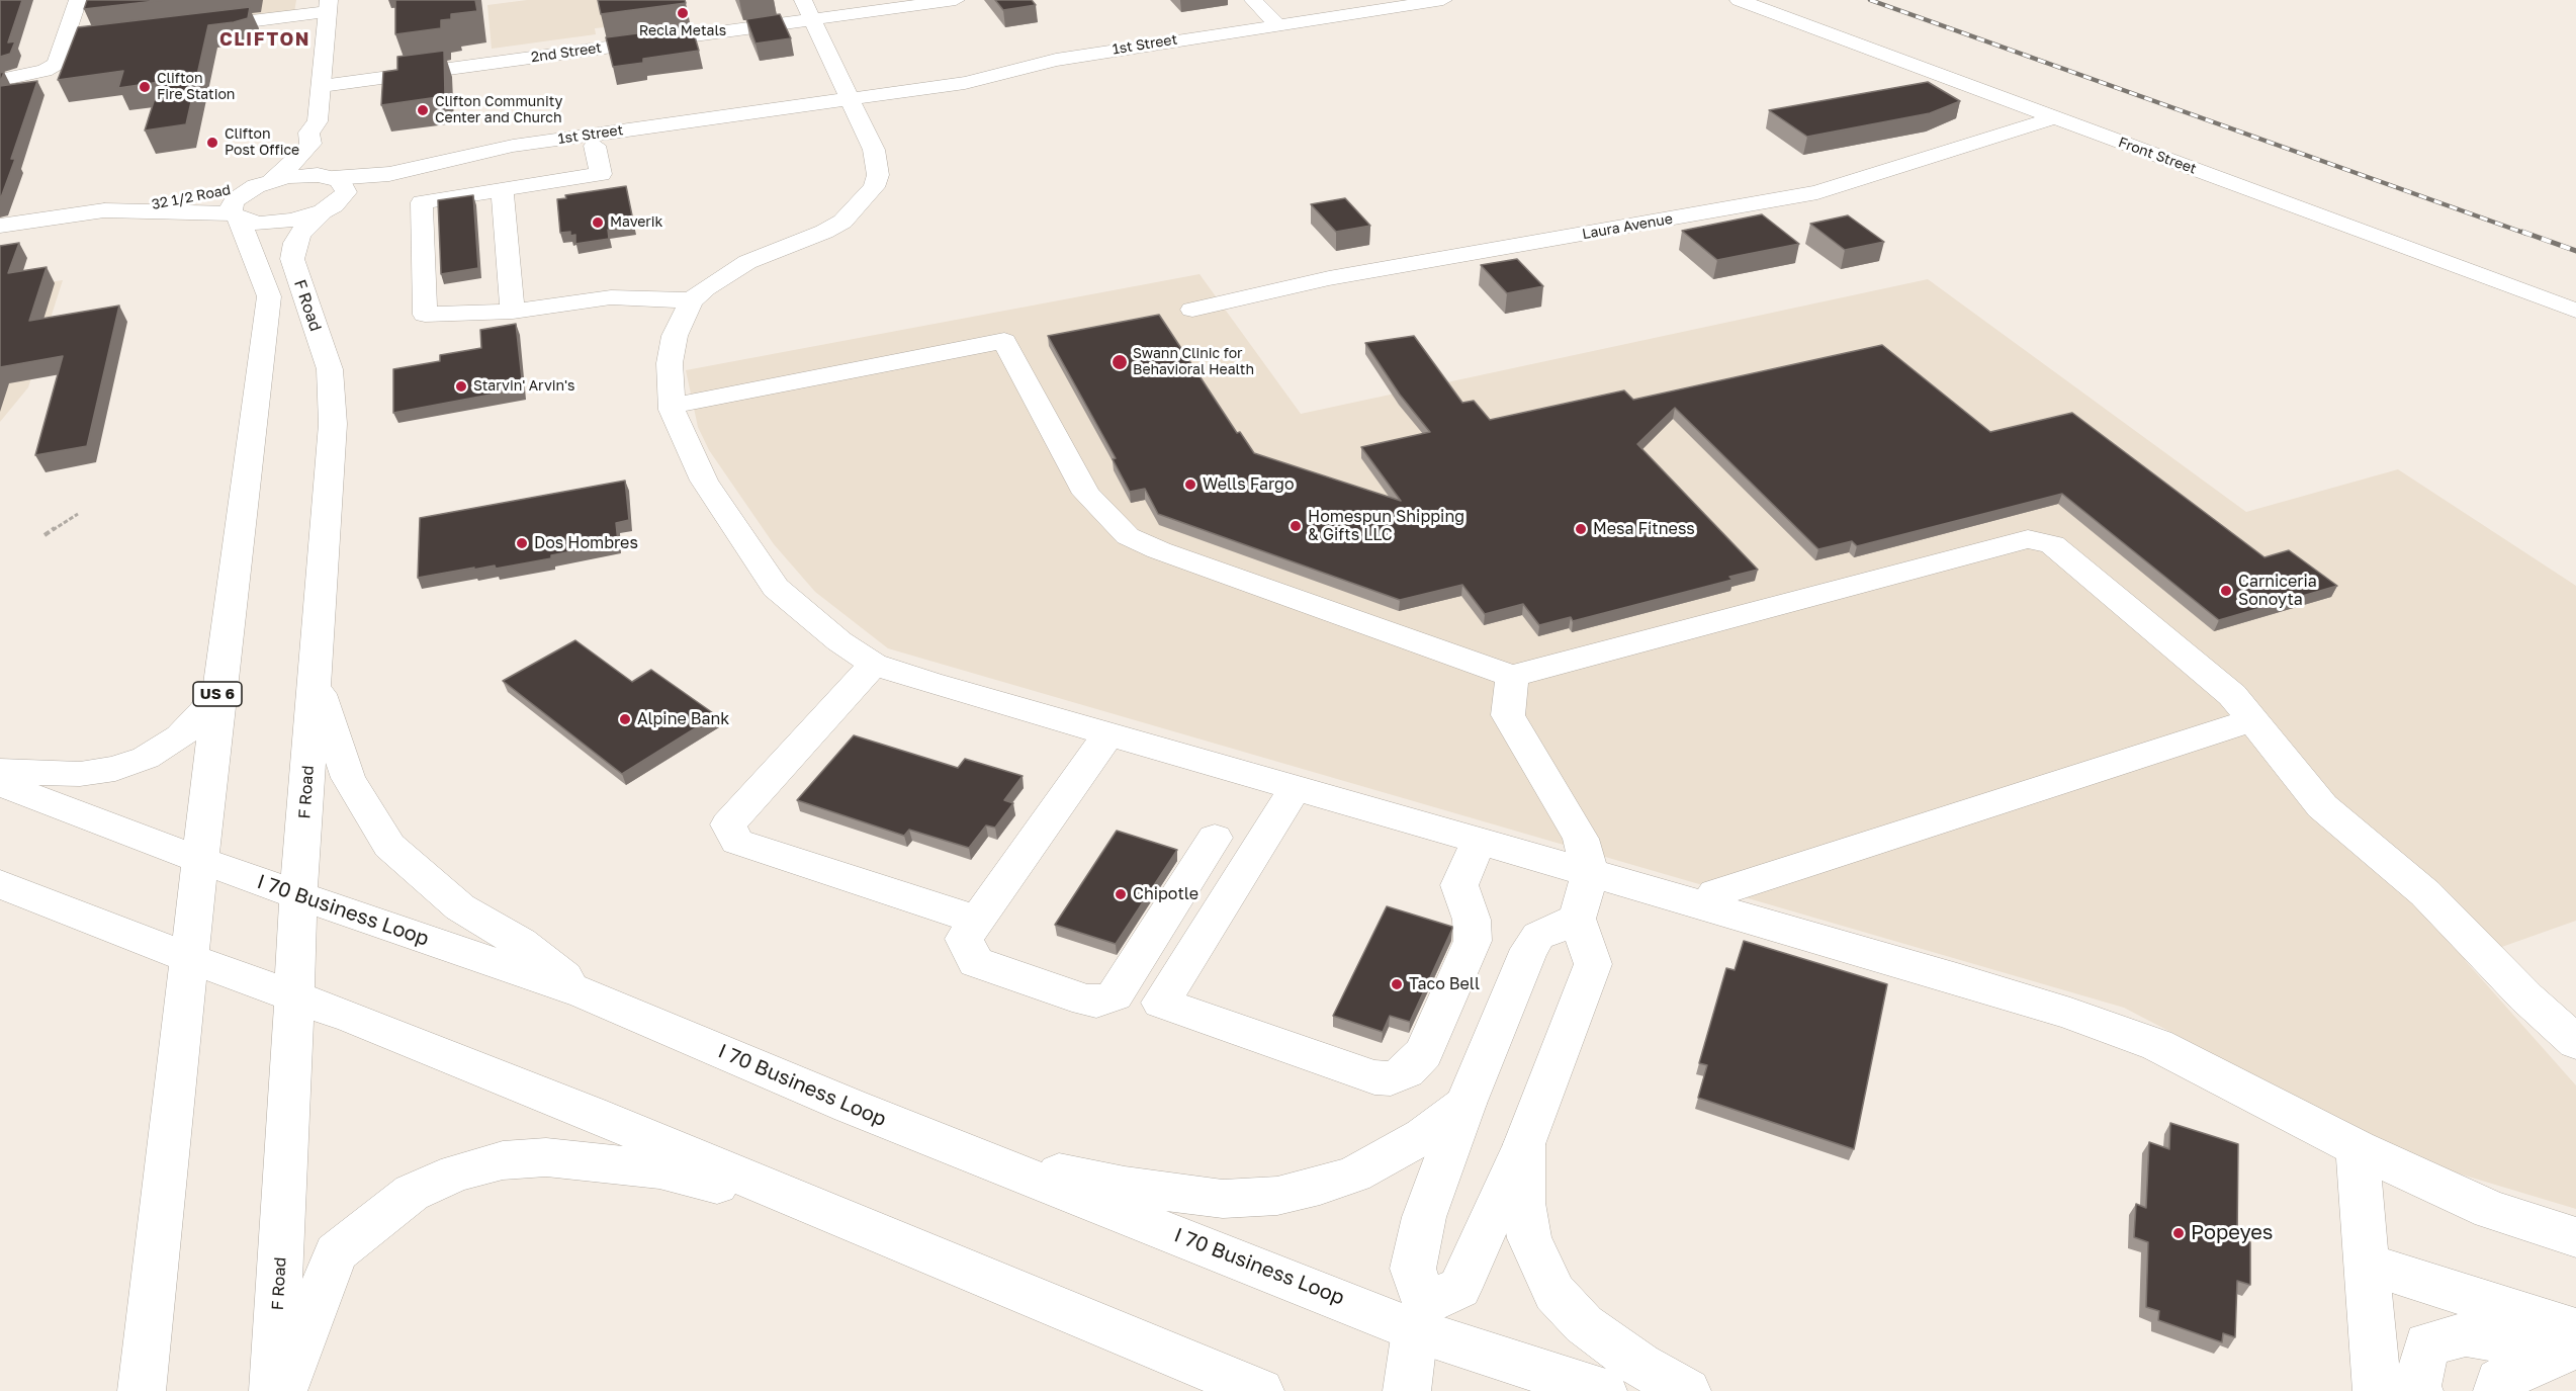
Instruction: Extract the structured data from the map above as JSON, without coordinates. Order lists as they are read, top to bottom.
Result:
{
  "streets": {
    "main road": [
      "1st Street",
      "2nd Street",
      "Front Street",
      "32 1/2 Road",
      "Laura Avenue",
      "F Road",
      "US 6",
      "I 70 Business Loop"
    ]
  },
  "crossings": [
    ["1st Street", "32 1/2 Road"],
    ["1st Street", "F Road"],
    ["Front Street", "Laura Avenue"],
    ["32 1/2 Road", "F Road"],
    ["F Road", "I 70 Business Loop"]
  ],
  "districts": ["CLIFTON"],
  "places": [
    "Recla Metals",
    "Clifton Fire Station",
    "Clifton Community Center and Church",
    "Clifton Post Office",
    "Maverik",
    "Swann Clinic for Behavioral Health",
    "Starvin' Arvin's",
    "Wells Fargo",
    "Homespun Shipping & Gifts LLC",
    "Mesa Fitness",
    "Dos Hombres",
    "Carniceria Sonoyta",
    "Alpine Bank",
    "Chipotle",
    "Taco Bell",
    "Popeyes"
  ]
}
